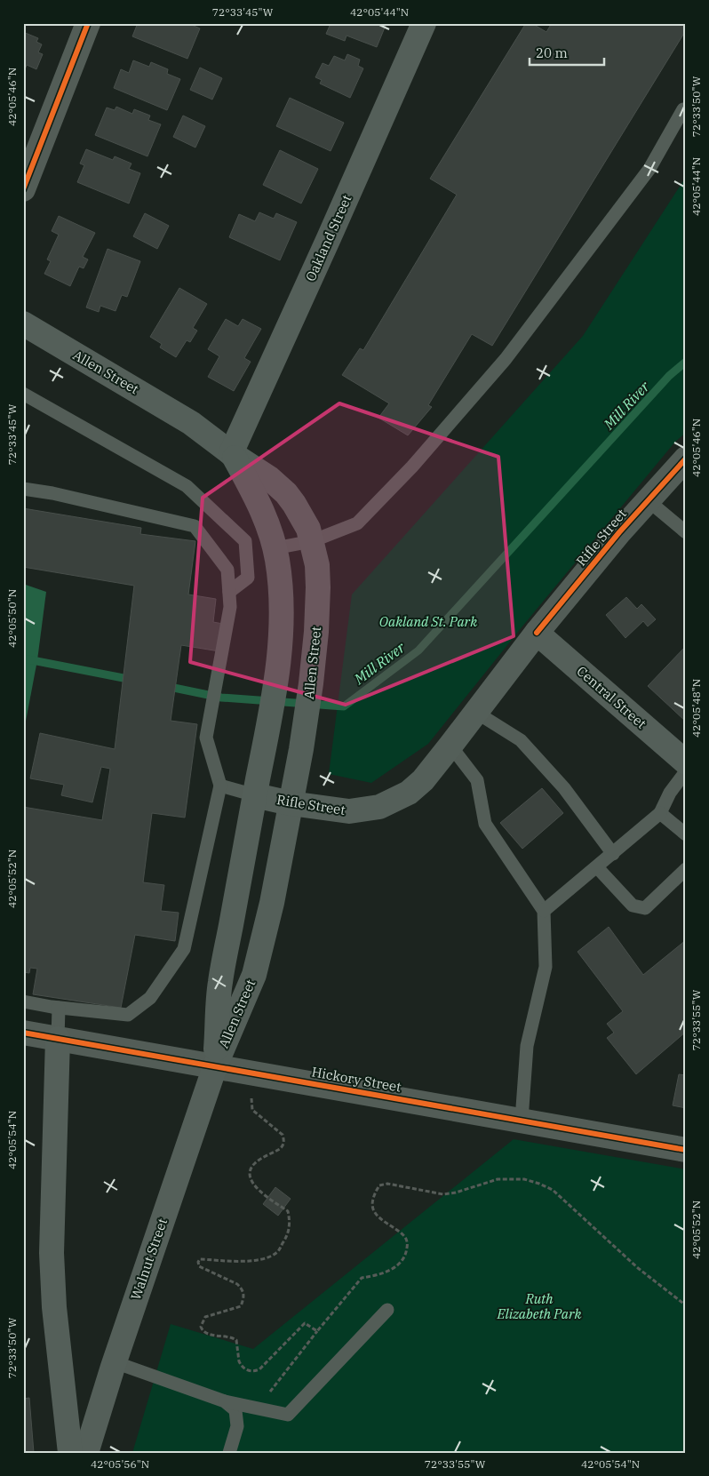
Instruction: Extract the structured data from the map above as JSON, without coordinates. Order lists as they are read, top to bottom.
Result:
{
  "streets": {
    "main road": [
      "Oakland Street",
      "Allen Street",
      "Rifle Street",
      "Central Street",
      "Walnut Street"
    ],
    "street": ["Hickory Street"]
  },
  "crossings": [
    ["Oakland Street", "Allen Street"],
    ["Allen Street", "Rifle Street"],
    ["Allen Street", "Hickory Street"],
    ["Allen Street", "Walnut Street"],
    ["Rifle Street", "Central Street"],
    ["Hickory Street", "Walnut Street"]
  ],
  "water": ["Mill River"],
  "parks": ["Oakland St. Park", "Ruth Elizabeth Park"],
  "scale_bar": "20 m",
  "coordinates": [
    "72°33'45\"W",
    "42°05'44\"N",
    "42°05'46\"N",
    "72°33'50\"W",
    "42°05'50\"N",
    "42°05'48\"N",
    "42°05'52\"N",
    "72°33'55\"W",
    "42°05'54\"N",
    "42°05'56\"N"
  ]
}
